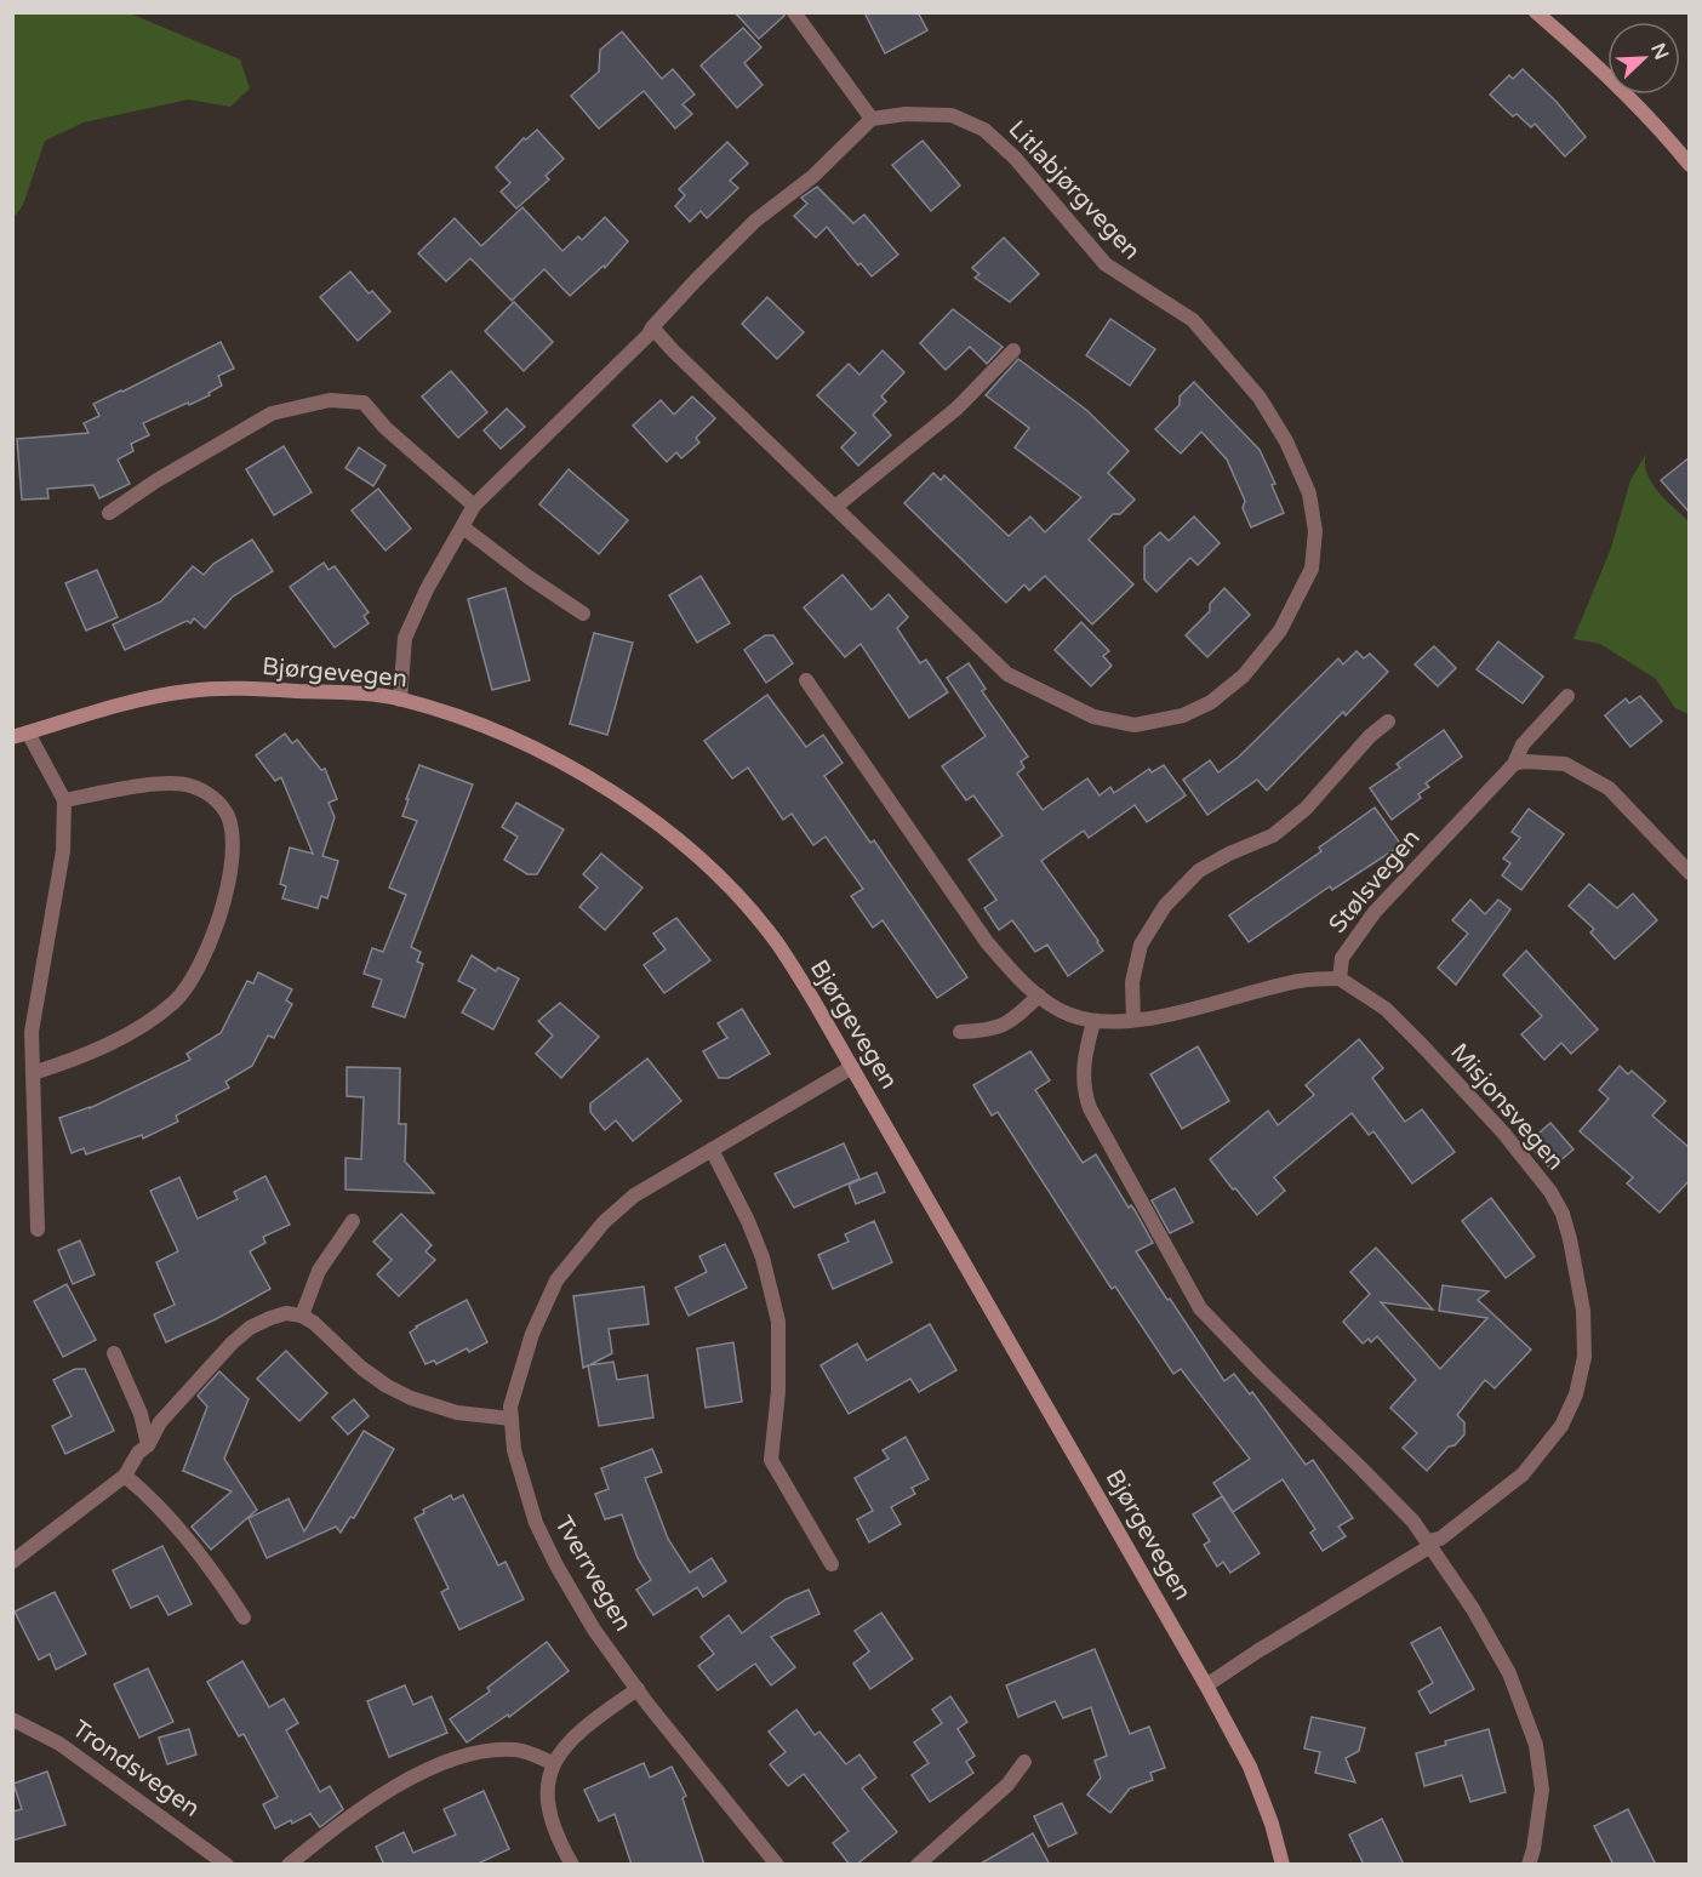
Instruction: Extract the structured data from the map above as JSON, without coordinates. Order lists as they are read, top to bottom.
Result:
{
  "streets": {
    "street": [
      "Litlabjørgvegen",
      "Bjørgevegen",
      "Stølsvegen",
      "Misjonsvegen",
      "Tverrvegen",
      "Trondsvegen"
    ]
  },
  "crossings": [
    ["Bjørgevegen", "Misjonsvegen"],
    ["Bjørgevegen", "Tverrvegen"],
    ["Stølsvegen", "Misjonsvegen"]
  ],
  "north": "top right"
}
